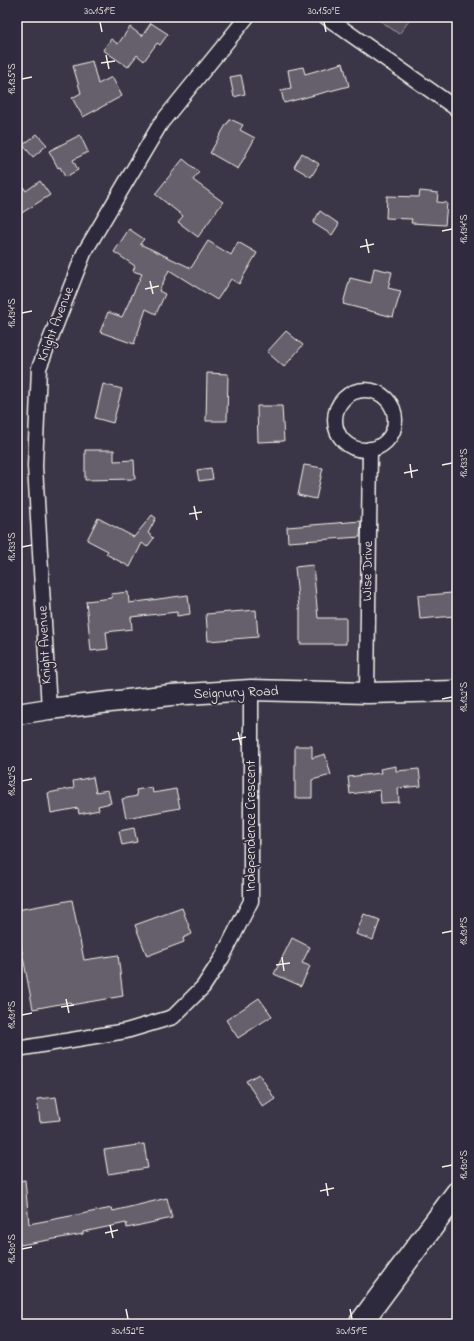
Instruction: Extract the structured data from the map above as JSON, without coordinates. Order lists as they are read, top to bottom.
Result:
{
  "streets": {
    "main road": ["Seignury Road"],
    "street": ["Knight Avenue", "Wise Drive", "Independence Crescent"]
  },
  "crossings": [
    ["Knight Avenue", "Seignury Road"],
    ["Wise Drive", "Seignury Road"],
    ["Seignury Road", "Independence Crescent"]
  ],
  "coordinates": [
    "30.151°E",
    "30.150°E",
    "18.135°S",
    "18.134°S",
    "18.133°S",
    "18.132°S",
    "18.131°S",
    "18.130°S",
    "30.152°E"
  ]
}
